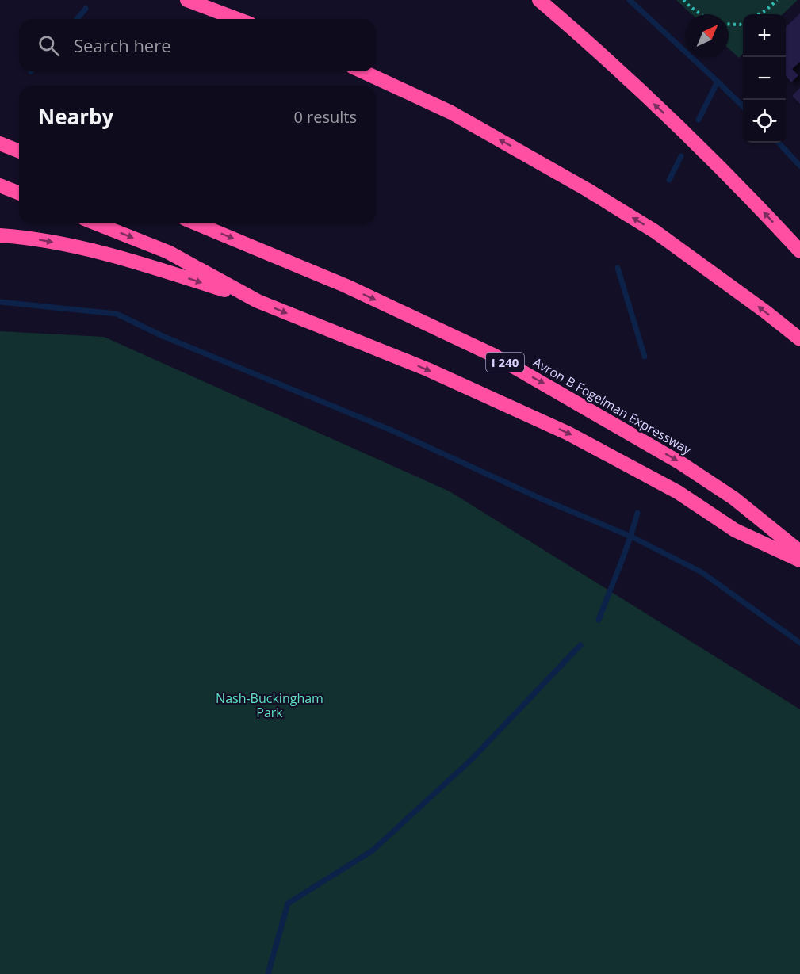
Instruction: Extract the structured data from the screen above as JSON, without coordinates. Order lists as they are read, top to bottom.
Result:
{
  "streets": {
    "highway": ["I 240", "Avron B Fogelman Expressway"]
  },
  "parks": ["Nash-Buckingham Park"],
  "north": "top right",
  "page": {
    "map_buttons": ["+", "−"],
    "search": "Search here",
    "heading": ["Nearby", "0 results"]
  }
}
